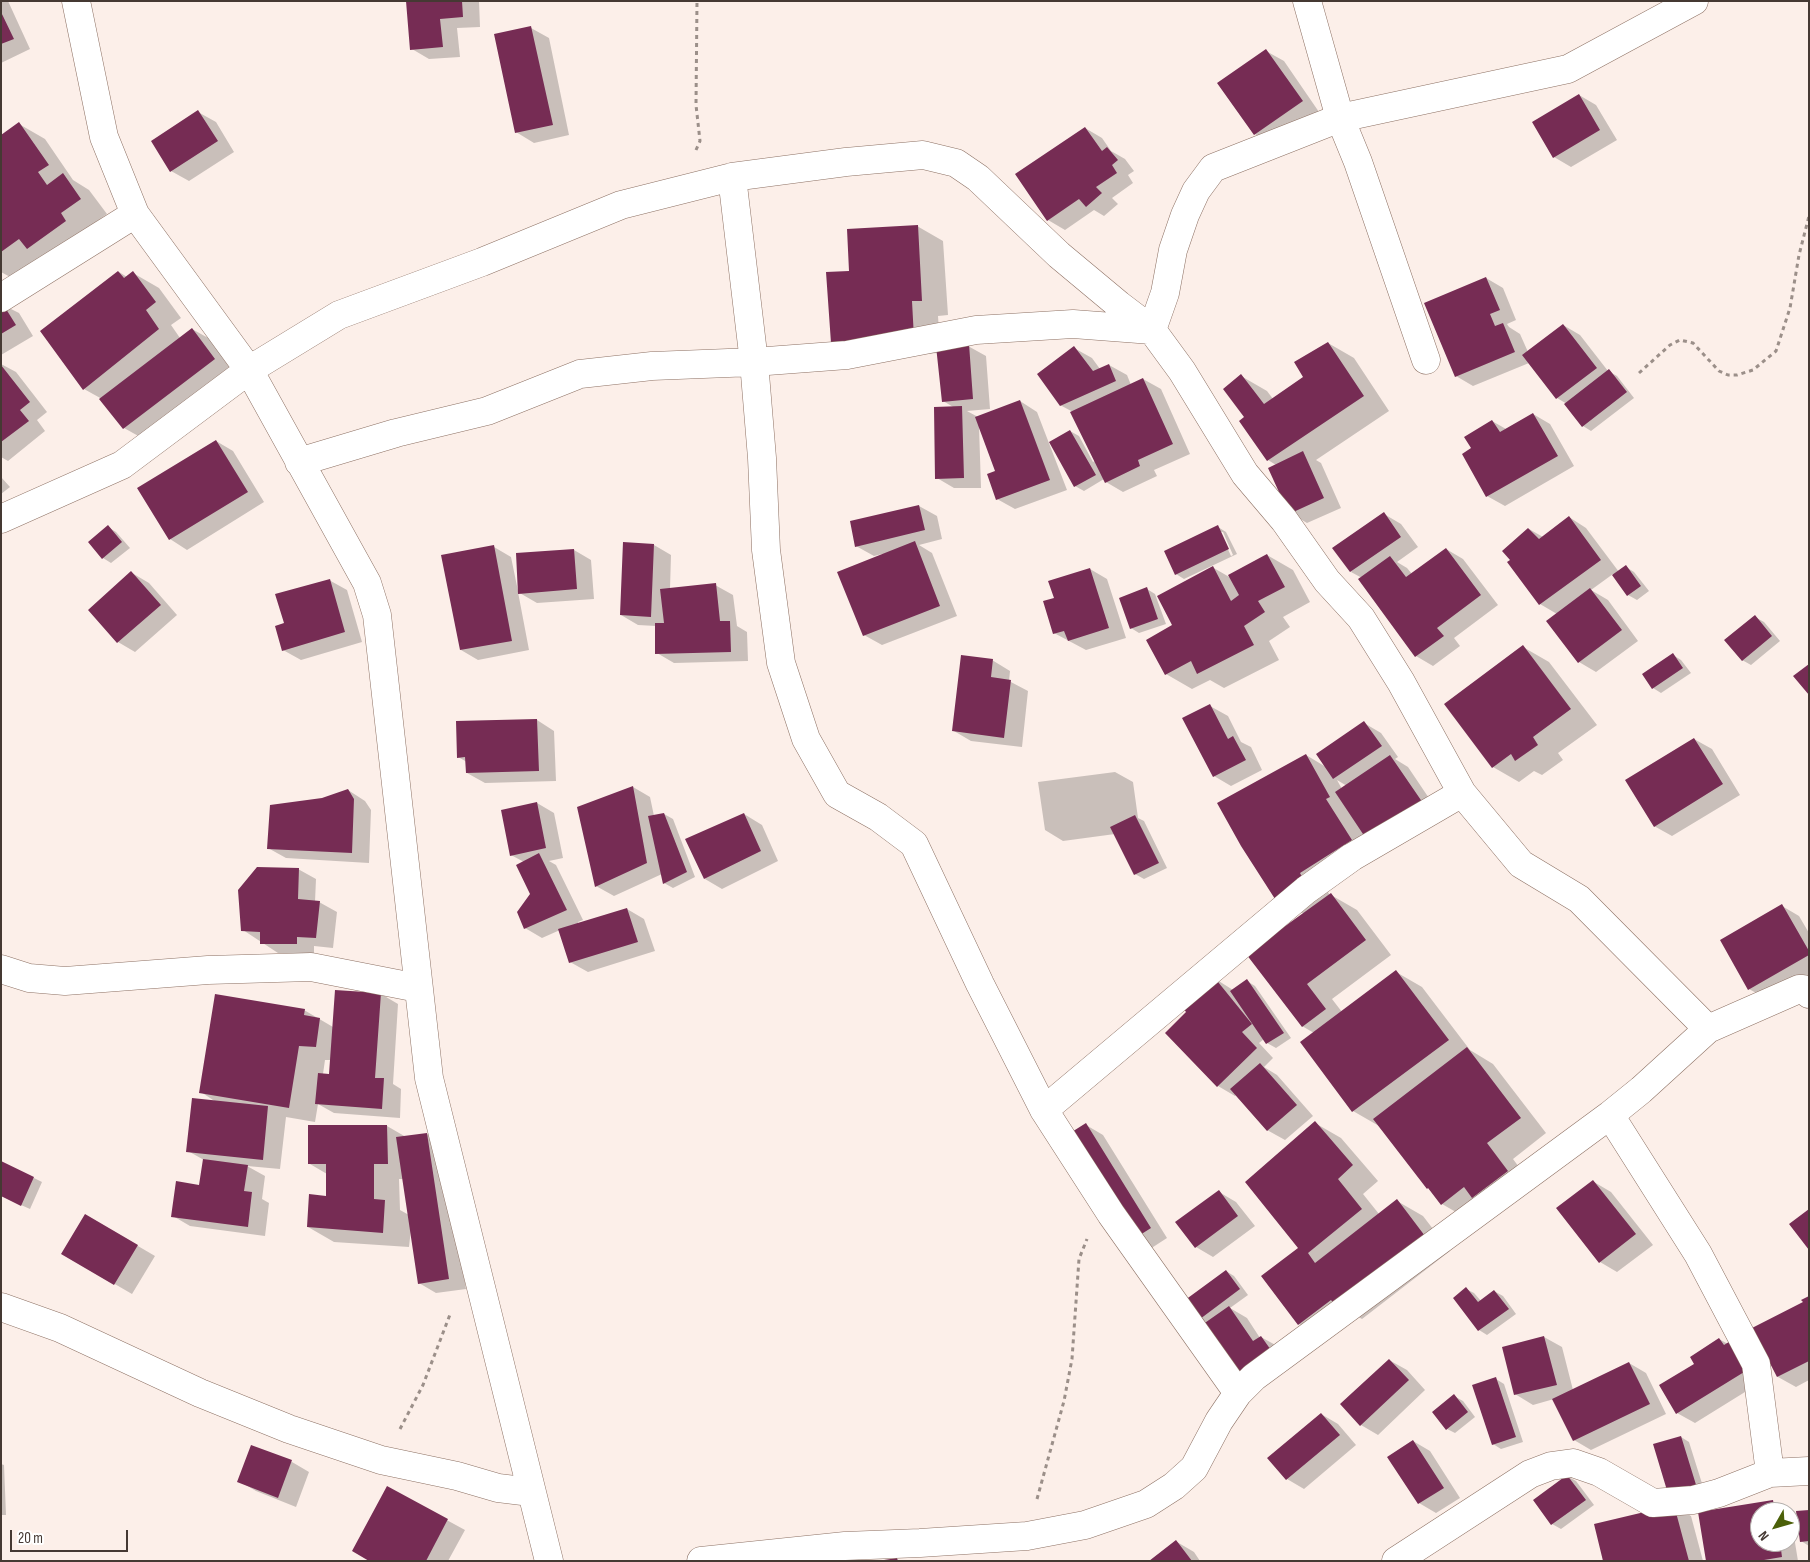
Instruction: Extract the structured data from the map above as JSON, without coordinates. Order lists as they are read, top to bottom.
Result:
{
  "scale_bar": "20 m",
  "north": "bottom left"
}
